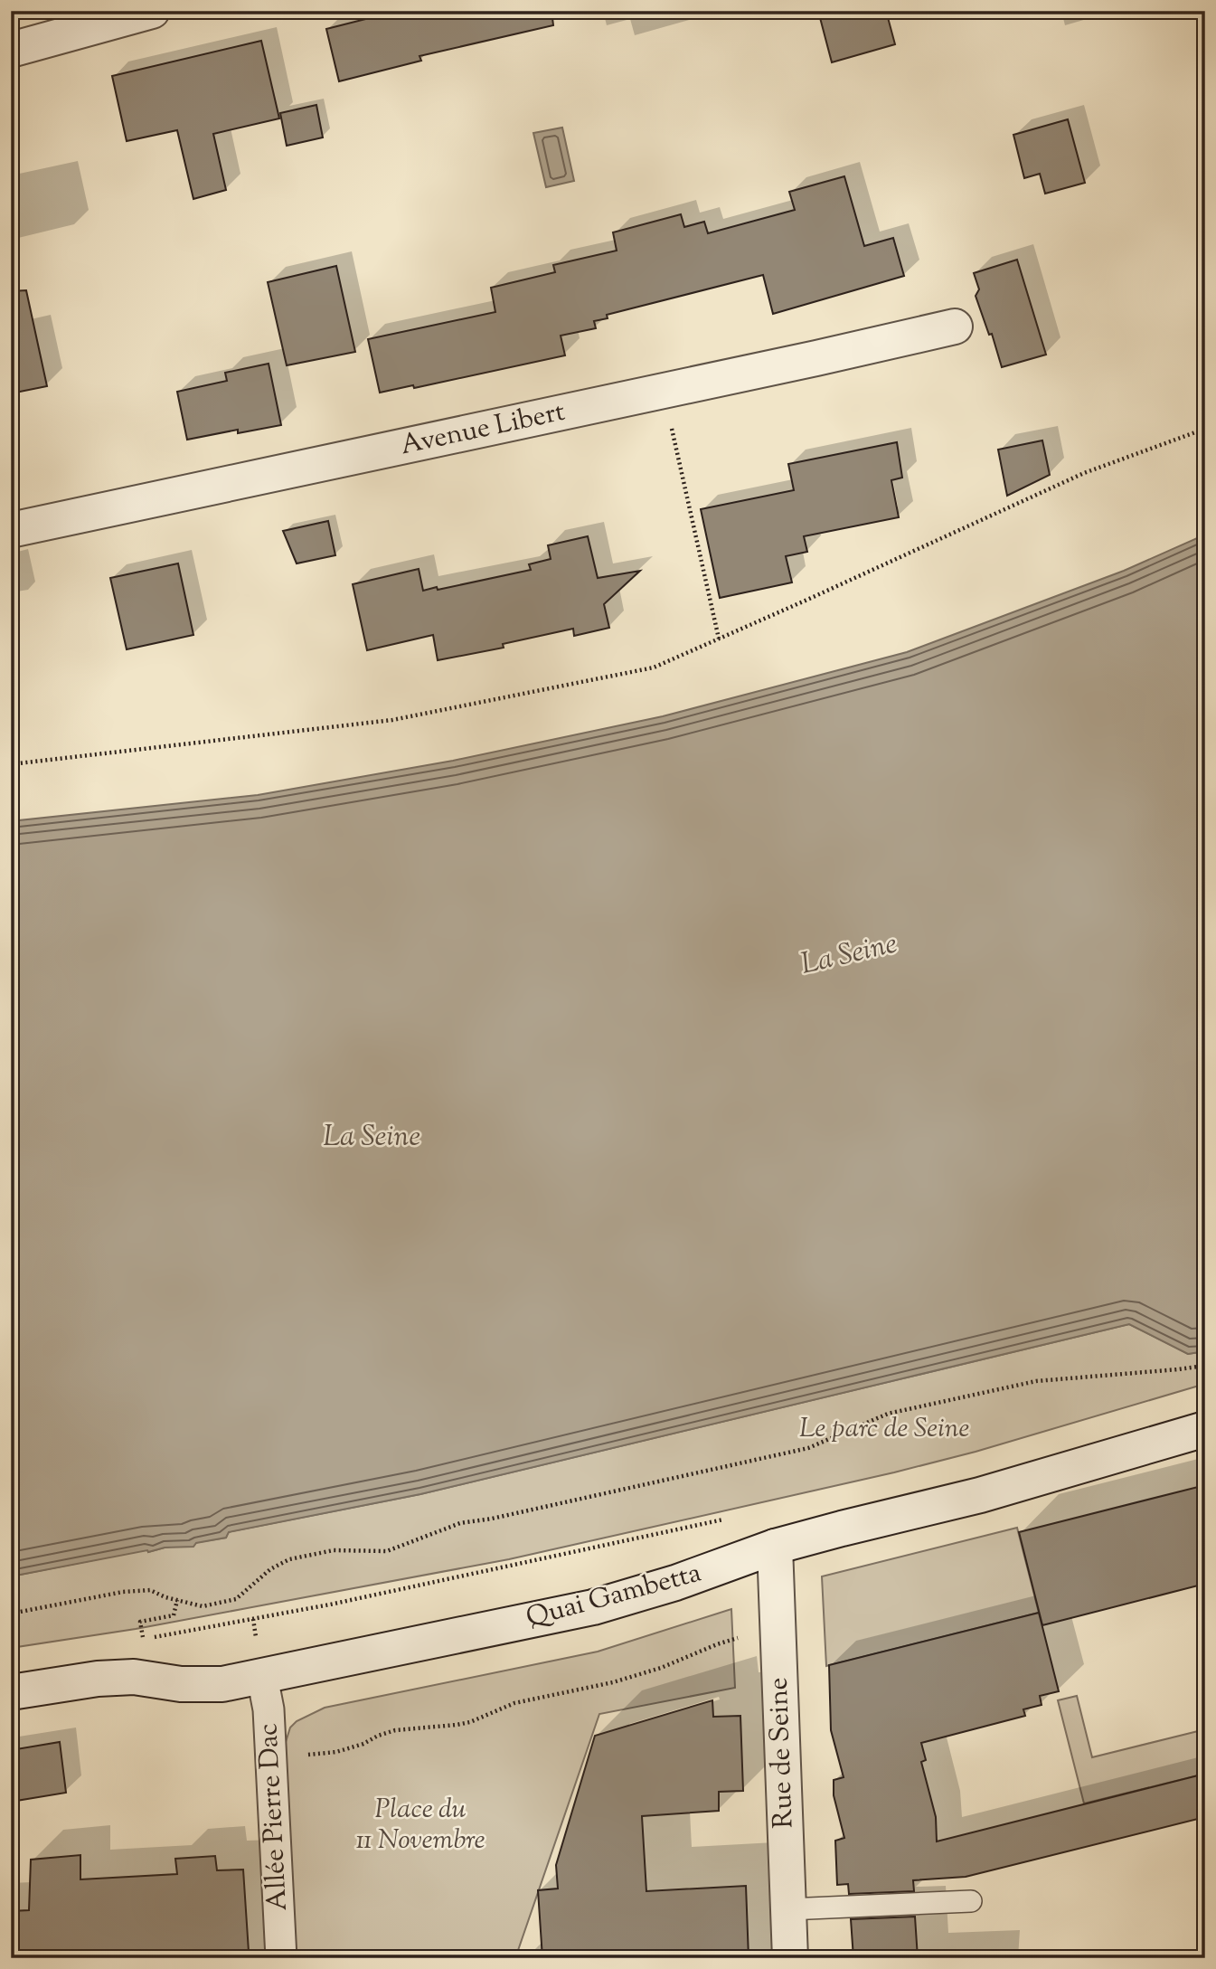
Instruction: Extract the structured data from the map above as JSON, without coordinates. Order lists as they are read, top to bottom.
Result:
{
  "streets": {
    "street": [
      "Avenue Libert",
      "Quai Gambetta",
      "Rue de Seine",
      "Allée Pierre Dac"
    ]
  },
  "crossings": [
    ["Quai Gambetta", "Rue de Seine"],
    ["Quai Gambetta", "Allée Pierre Dac"]
  ],
  "water": ["La Seine"],
  "parks": ["Le parc de Seine", "Place du 11 Novembre"]
}
